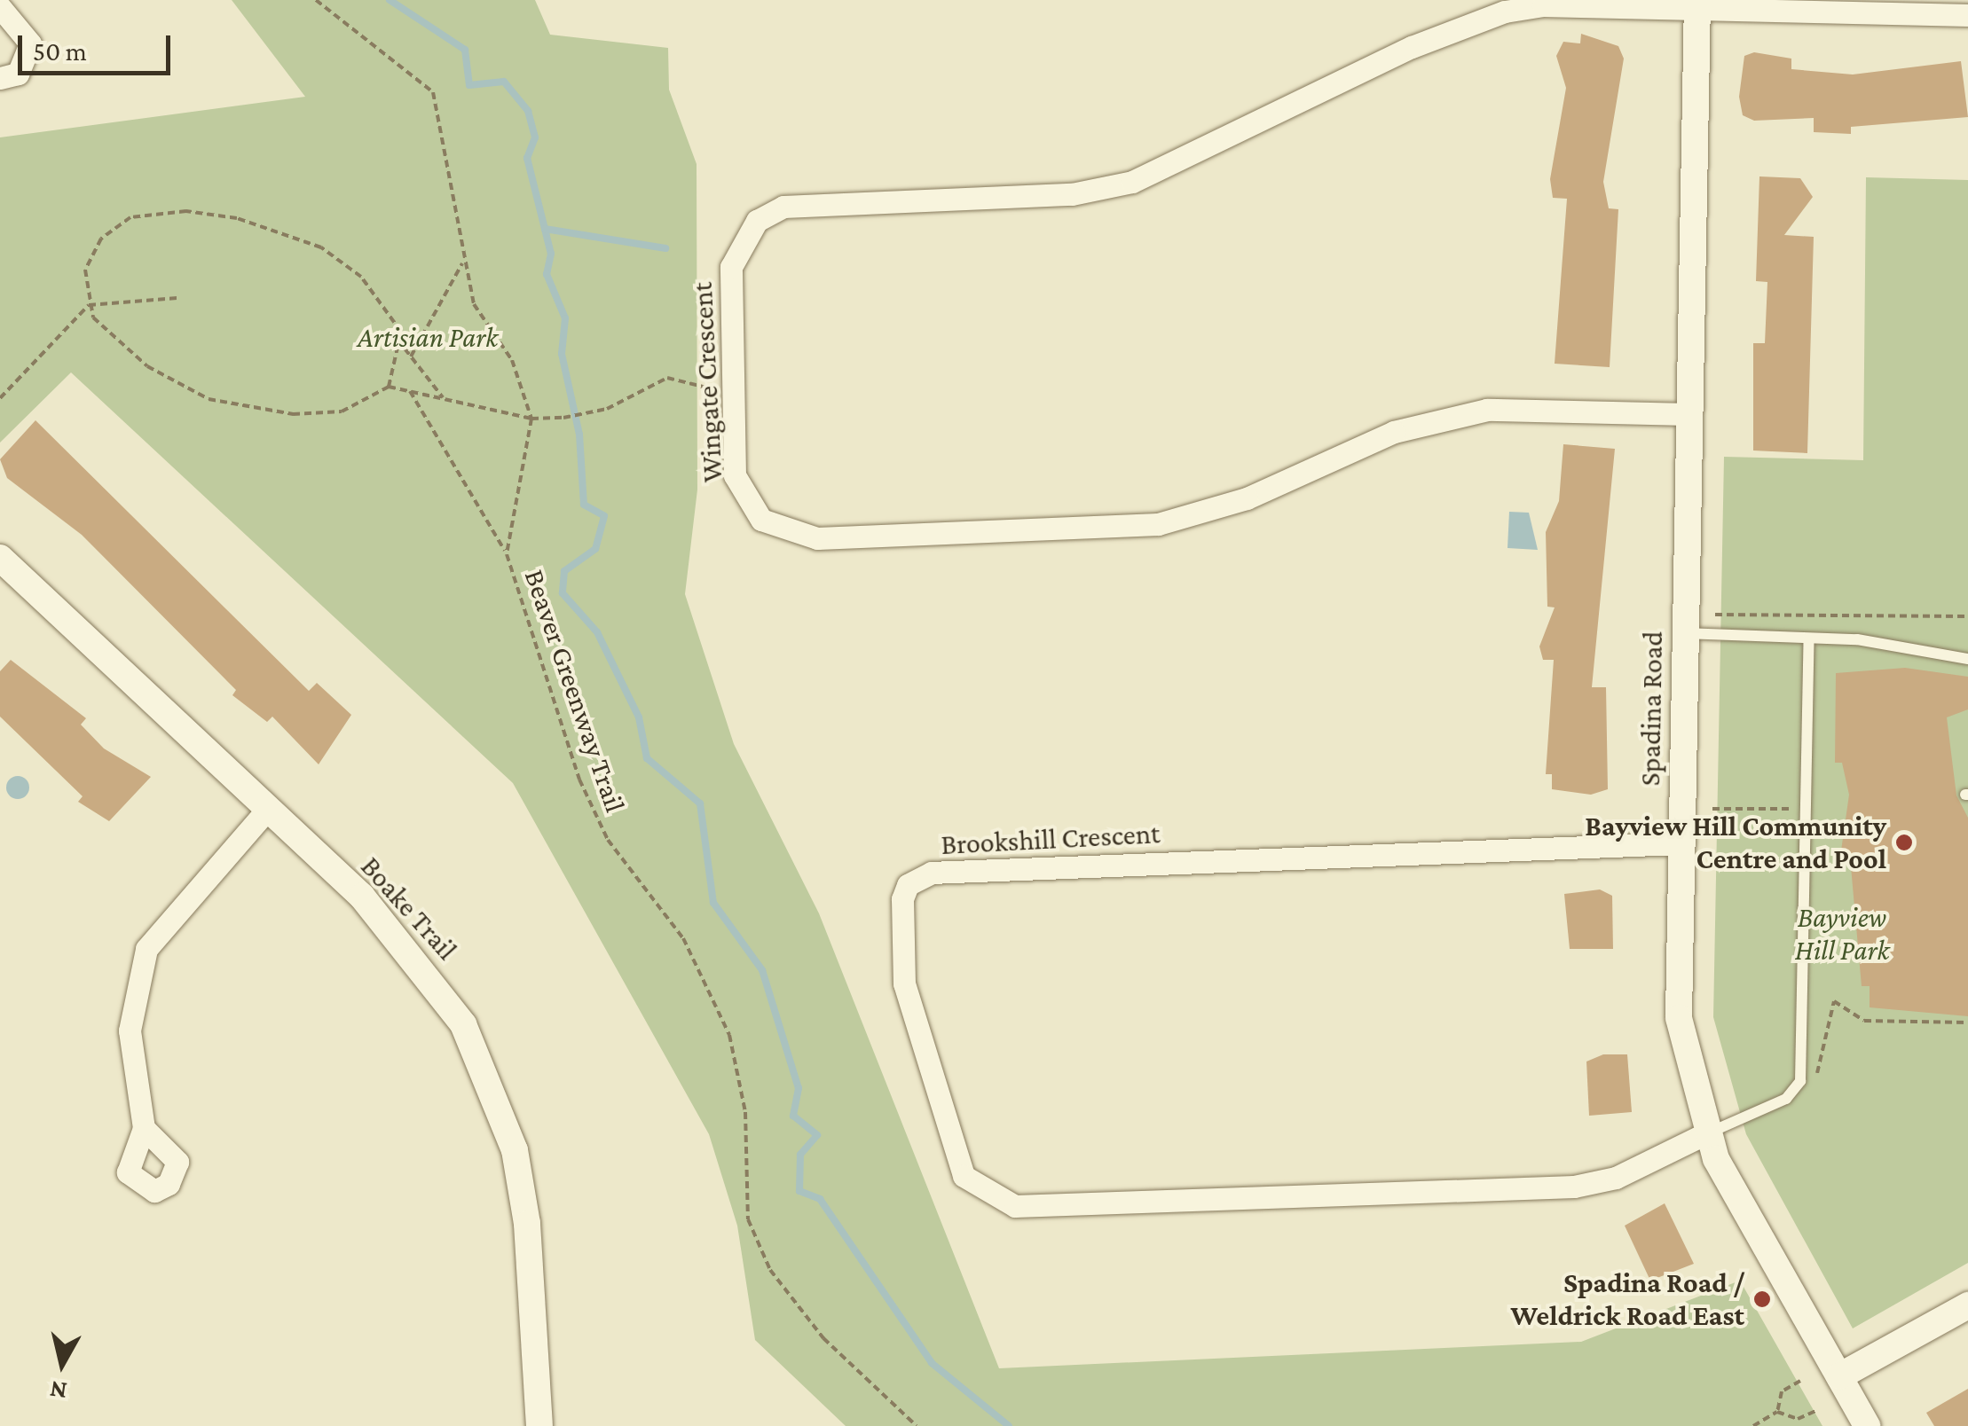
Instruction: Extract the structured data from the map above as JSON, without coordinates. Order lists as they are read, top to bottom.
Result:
{
  "streets": {
    "street": [
      "Wingate Crescent",
      "Spadina Road",
      "Brookshill Crescent",
      "Boake Trail"
    ],
    "path": ["Beaver Greenway Trail"]
  },
  "crossings": [
    ["Wingate Crescent", "Spadina Road"],
    ["Spadina Road", "Brookshill Crescent"]
  ],
  "parks": ["Artisian Park", "Bayview Hill Park"],
  "places": ["Bayview Hill Community Centre and Pool", "Spadina Road / Weldrick Road East"],
  "scale_bar": "50 m",
  "north": "bottom"
}
